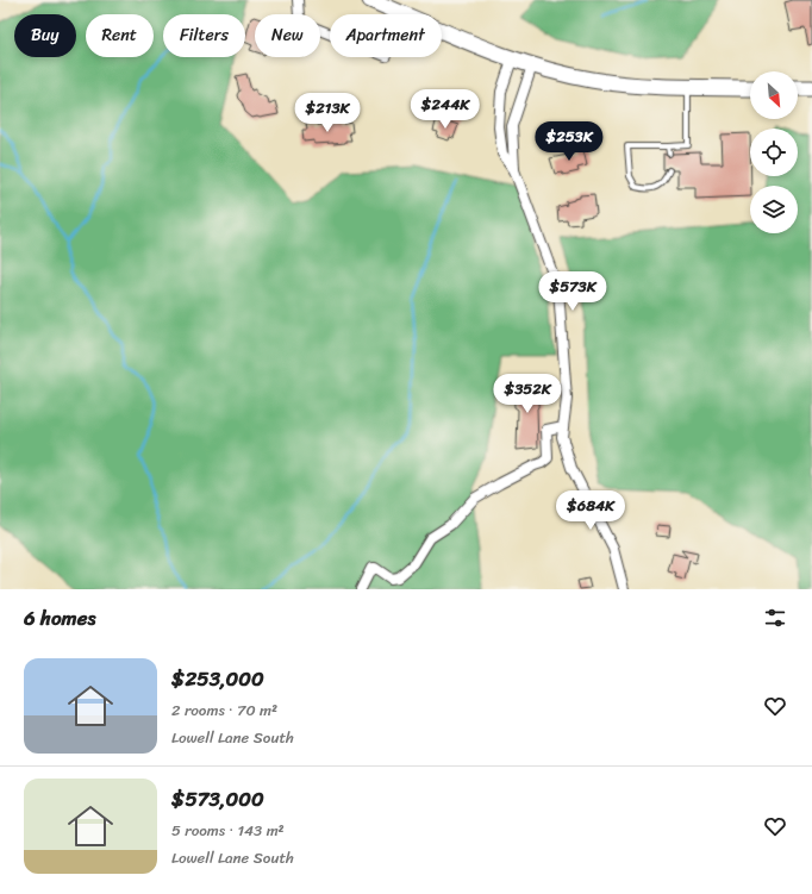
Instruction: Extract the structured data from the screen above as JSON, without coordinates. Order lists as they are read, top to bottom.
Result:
{
  "north": "bottom right",
  "page": {
    "chip": [
      "Buy",
      "Rent",
      "Filters",
      "New",
      "Apartment"
    ],
    "price": [
      "$244K",
      "$213K",
      "$253K",
      "$573K",
      "$352K",
      "$684K"
    ],
    "heading": "6 homes",
    "list": [
      {
        "name": "$253,000",
        "note": "2 rooms · 70 m² · Lowell Lane South"
      },
      {
        "name": "$573,000",
        "note": "5 rooms · 143 m² · Lowell Lane South"
      }
    ]
  }
}
